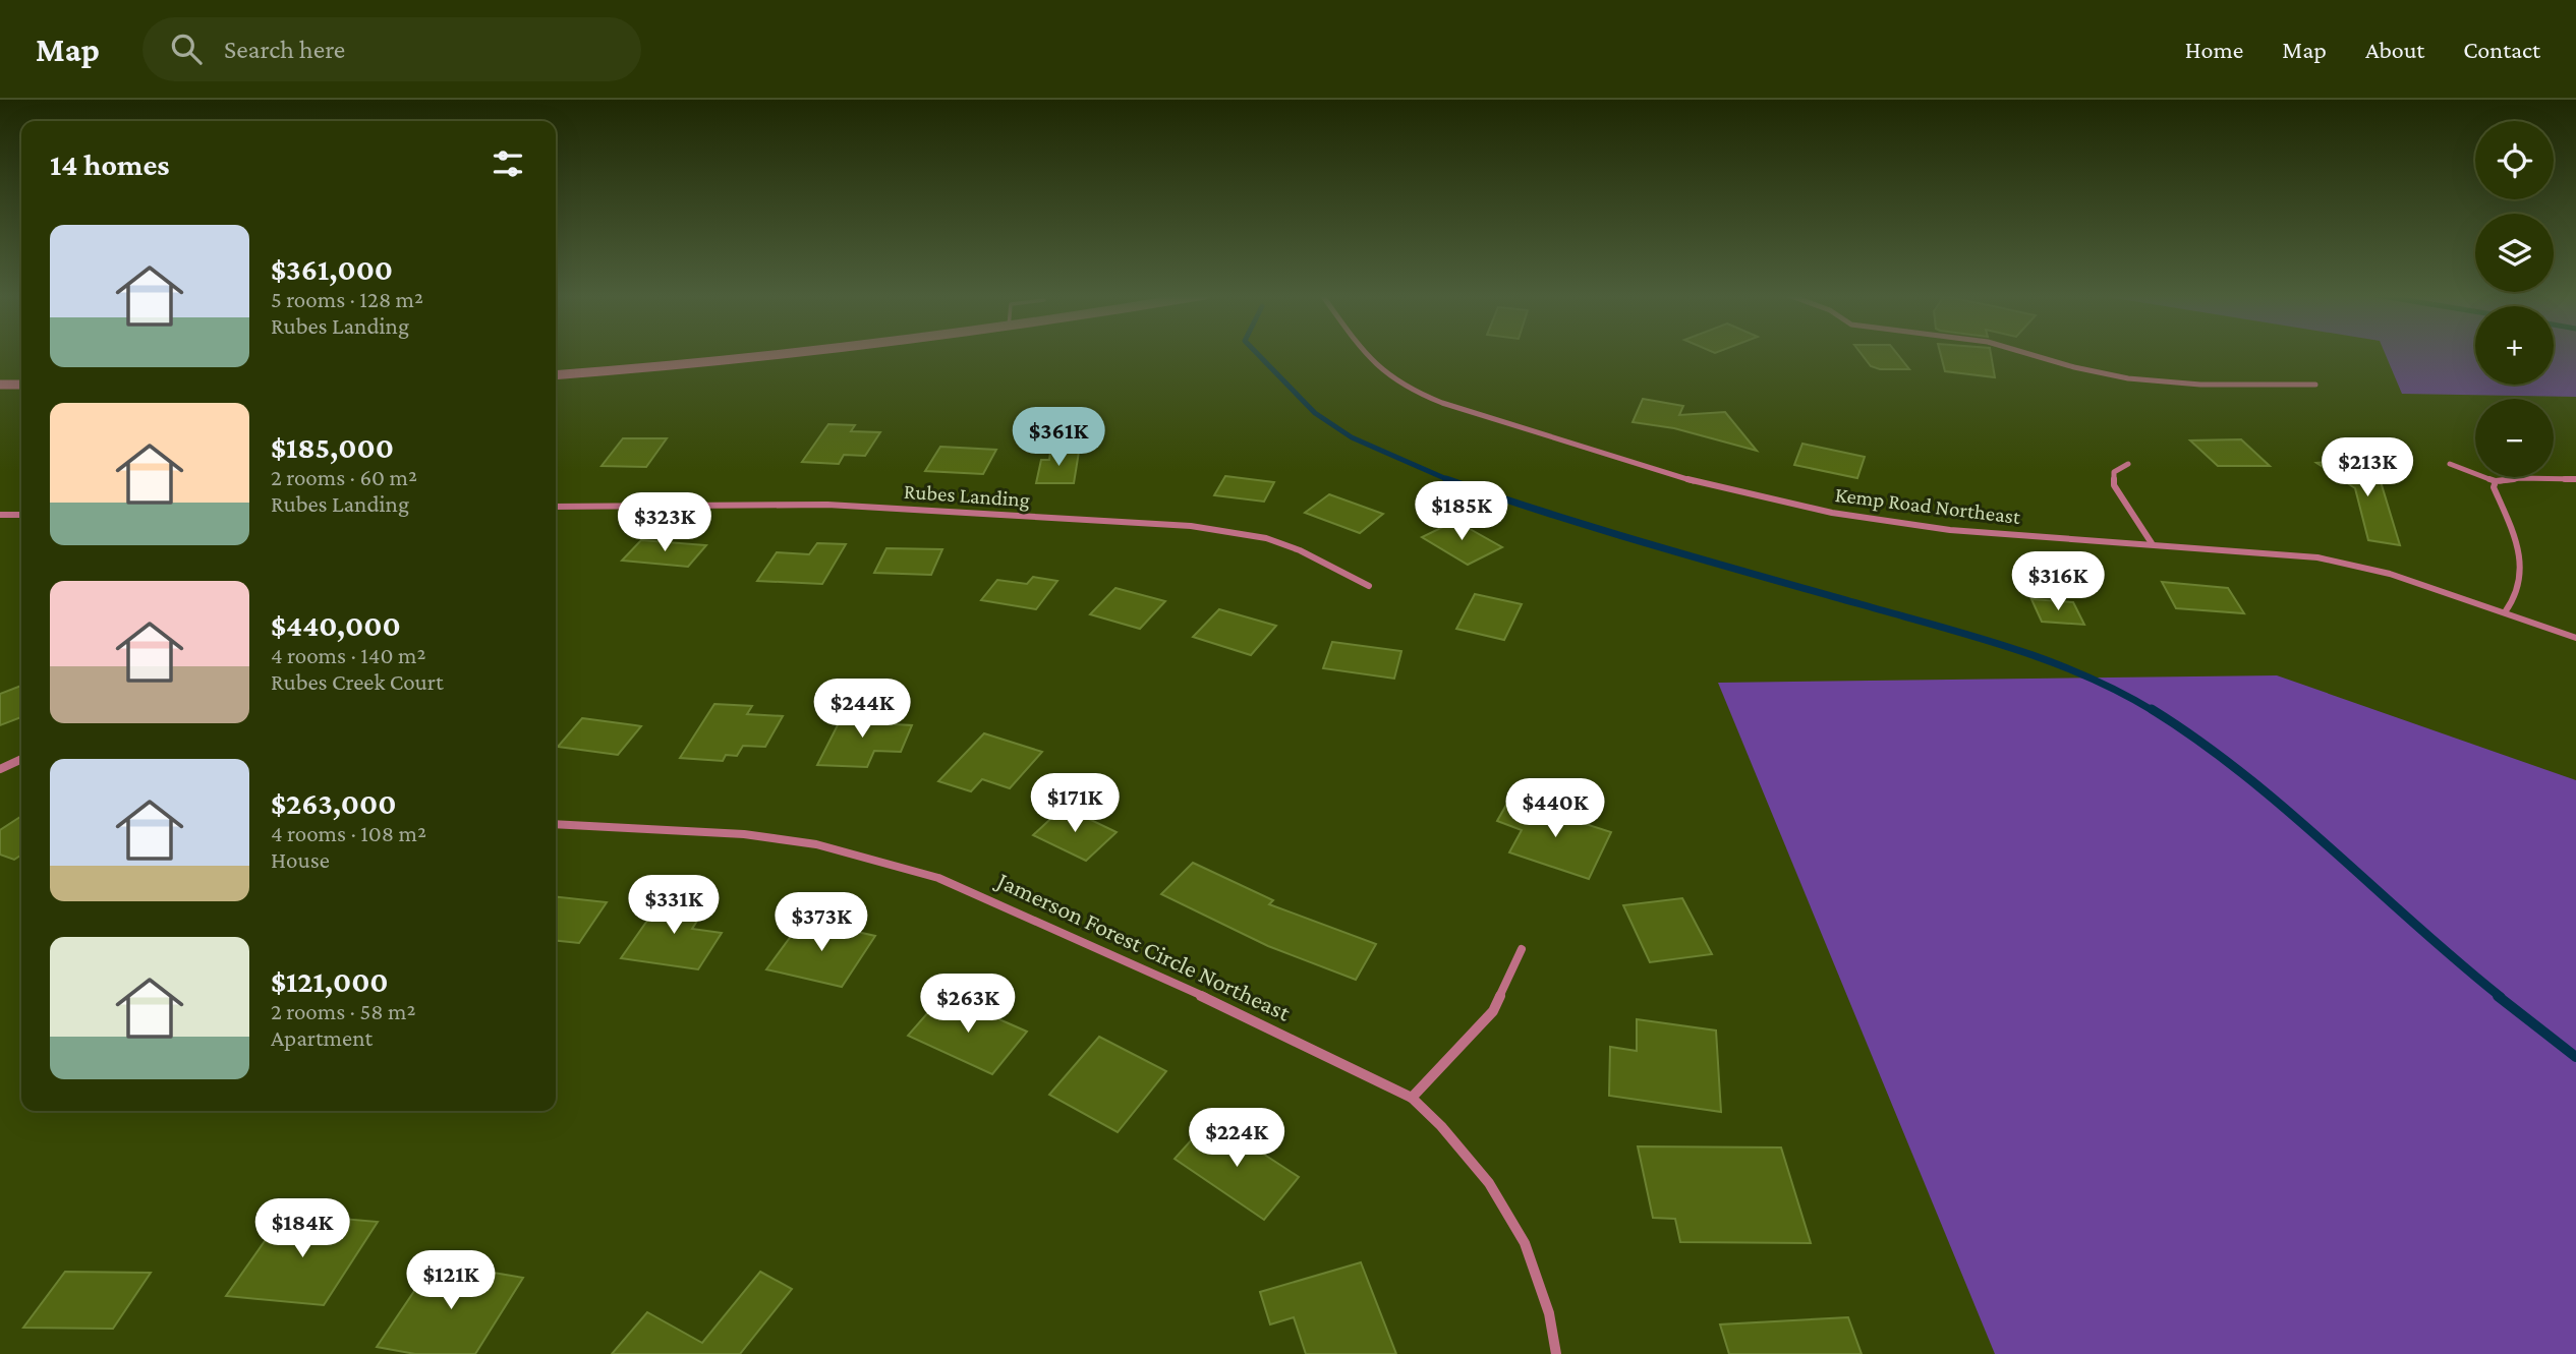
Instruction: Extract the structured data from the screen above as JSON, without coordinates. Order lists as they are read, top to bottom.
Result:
{
  "streets": {
    "street": ["Rubes Landing", "Kemp Road Northeast", "Jamerson Forest Circle Northeast"]
  },
  "page": {
    "header": "Map",
    "search": "Search here",
    "nav": [
      "Home",
      "Map",
      "About",
      "Contact"
    ],
    "map_buttons": ["+", "−"],
    "heading": "14 homes",
    "list": [
      {
        "name": "$361,000",
        "note": "5 rooms · 128 m² · Rubes Landing"
      },
      {
        "name": "$185,000",
        "note": "2 rooms · 60 m² · Rubes Landing"
      },
      {
        "name": "$440,000",
        "note": "4 rooms · 140 m² · Rubes Creek Court"
      },
      {
        "name": "$263,000",
        "note": "4 rooms · 108 m² · House"
      },
      {
        "name": "$121,000",
        "note": "2 rooms · 58 m² · Apartment"
      }
    ],
    "price": [
      "$361K",
      "$213K",
      "$185K",
      "$323K",
      "$316K",
      "$244K",
      "$171K",
      "$440K",
      "$331K",
      "$373K",
      "$263K",
      "$224K",
      "$184K",
      "$121K"
    ]
  }
}
